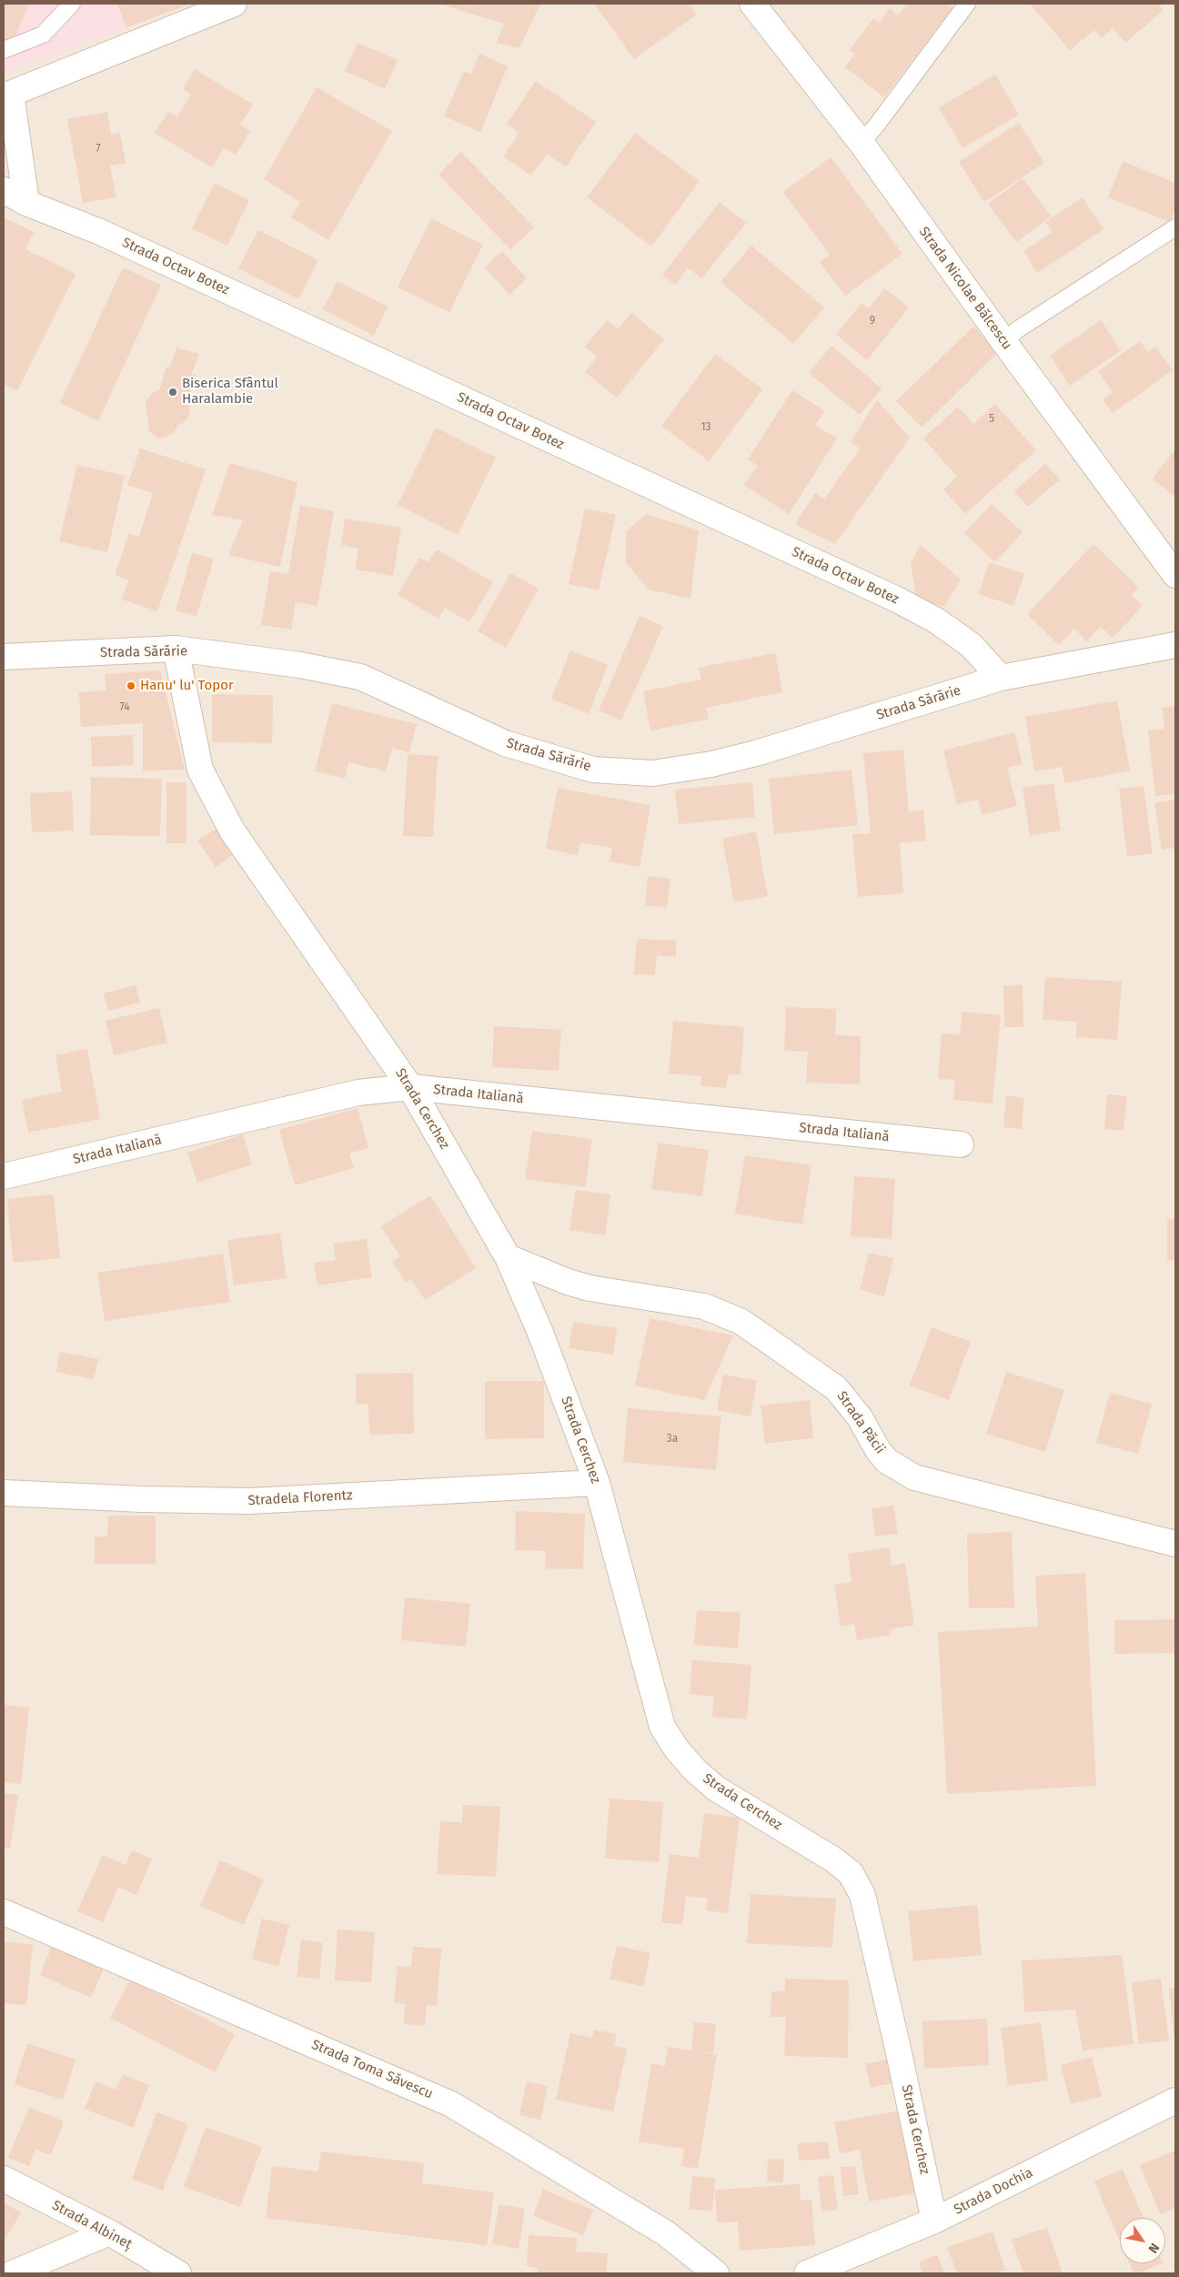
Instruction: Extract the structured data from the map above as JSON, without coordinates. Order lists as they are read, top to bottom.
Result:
{
  "streets": {
    "street": [
      "Strada Octav Botez",
      "Strada Nicolae Bălcescu",
      "Strada Sărărie",
      "Strada Italiană",
      "Strada Cerchez",
      "Strada Păcii",
      "Stradela Florentz",
      "Strada Toma Săvescu",
      "Strada Dochia",
      "Strada Albineț"
    ]
  },
  "crossings": [
    ["Strada Octav Botez", "Strada Sărărie"],
    ["Strada Sărărie", "Strada Cerchez"],
    ["Strada Italiană", "Strada Cerchez"],
    ["Strada Cerchez", "Strada Păcii"],
    ["Strada Cerchez", "Stradela Florentz"],
    ["Strada Cerchez", "Strada Dochia"]
  ],
  "places": ["Biserica Sfântul Haralambie", "Hanu' lu' Topor"],
  "house_numbers": [
    "7",
    "9",
    "5",
    "13",
    "74",
    "3a"
  ],
  "north": "bottom right"
}
